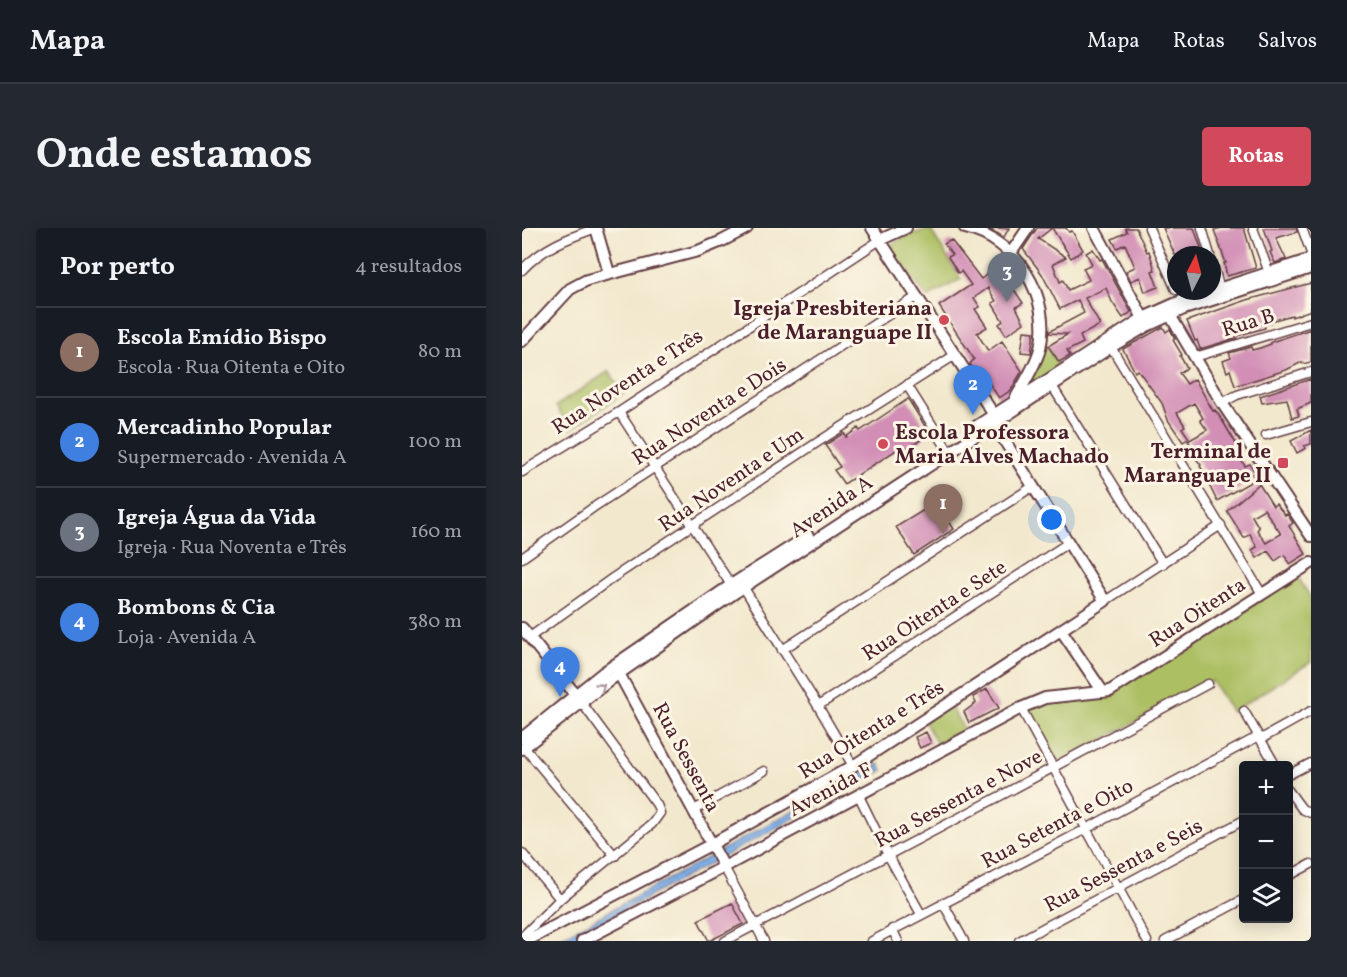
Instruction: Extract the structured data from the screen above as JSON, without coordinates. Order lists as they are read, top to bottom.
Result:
{
  "streets": {
    "street": [
      "Rua B",
      "Rua Noventa e Três",
      "Rua Noventa e Dois",
      "Rua Noventa e Um",
      "Avenida A",
      "Rua Oitenta e Sete",
      "Rua Oitenta",
      "Rua Oitenta e Três",
      "Rua Sessenta",
      "Avenida F",
      "Rua Sessenta e Nove",
      "Rua Setenta e Oito",
      "Rua Sessenta e Seis"
    ]
  },
  "crossings": [
    ["Avenida A", "Rua Sessenta"],
    ["Rua Oitenta", "Avenida F"],
    ["Rua Oitenta e Três", "Rua Sessenta"],
    ["Rua Sessenta", "Avenida F"]
  ],
  "places": {
    "other": ["Igreja Presbiteriana de Maranguape II", "Escola Professora Maria Alves Machado"],
    "transit": ["Terminal de Maranguape II"]
  },
  "north": "top",
  "page": {
    "header": "Mapa",
    "nav": ["Mapa", "Rotas", "Salvos"],
    "title": "Onde estamos",
    "buttons": "Rotas",
    "heading": ["Por perto", "4 resultados"],
    "pins": [
      "3",
      "2",
      "1",
      "4"
    ],
    "list": [
      {
        "mark": "1",
        "name": "Escola Emídio Bispo",
        "note": "Escola · Rua Oitenta e Oito",
        "value": "80 m"
      },
      {
        "mark": "2",
        "name": "Mercadinho Popular",
        "note": "Supermercado · Avenida A",
        "value": "100 m"
      },
      {
        "mark": "3",
        "name": "Igreja Água da Vida",
        "note": "Igreja · Rua Noventa e Três",
        "value": "160 m"
      },
      {
        "mark": "4",
        "name": "Bombons & Cia",
        "note": "Loja · Avenida A",
        "value": "380 m"
      }
    ],
    "map_buttons": ["+", "−"]
  }
}
